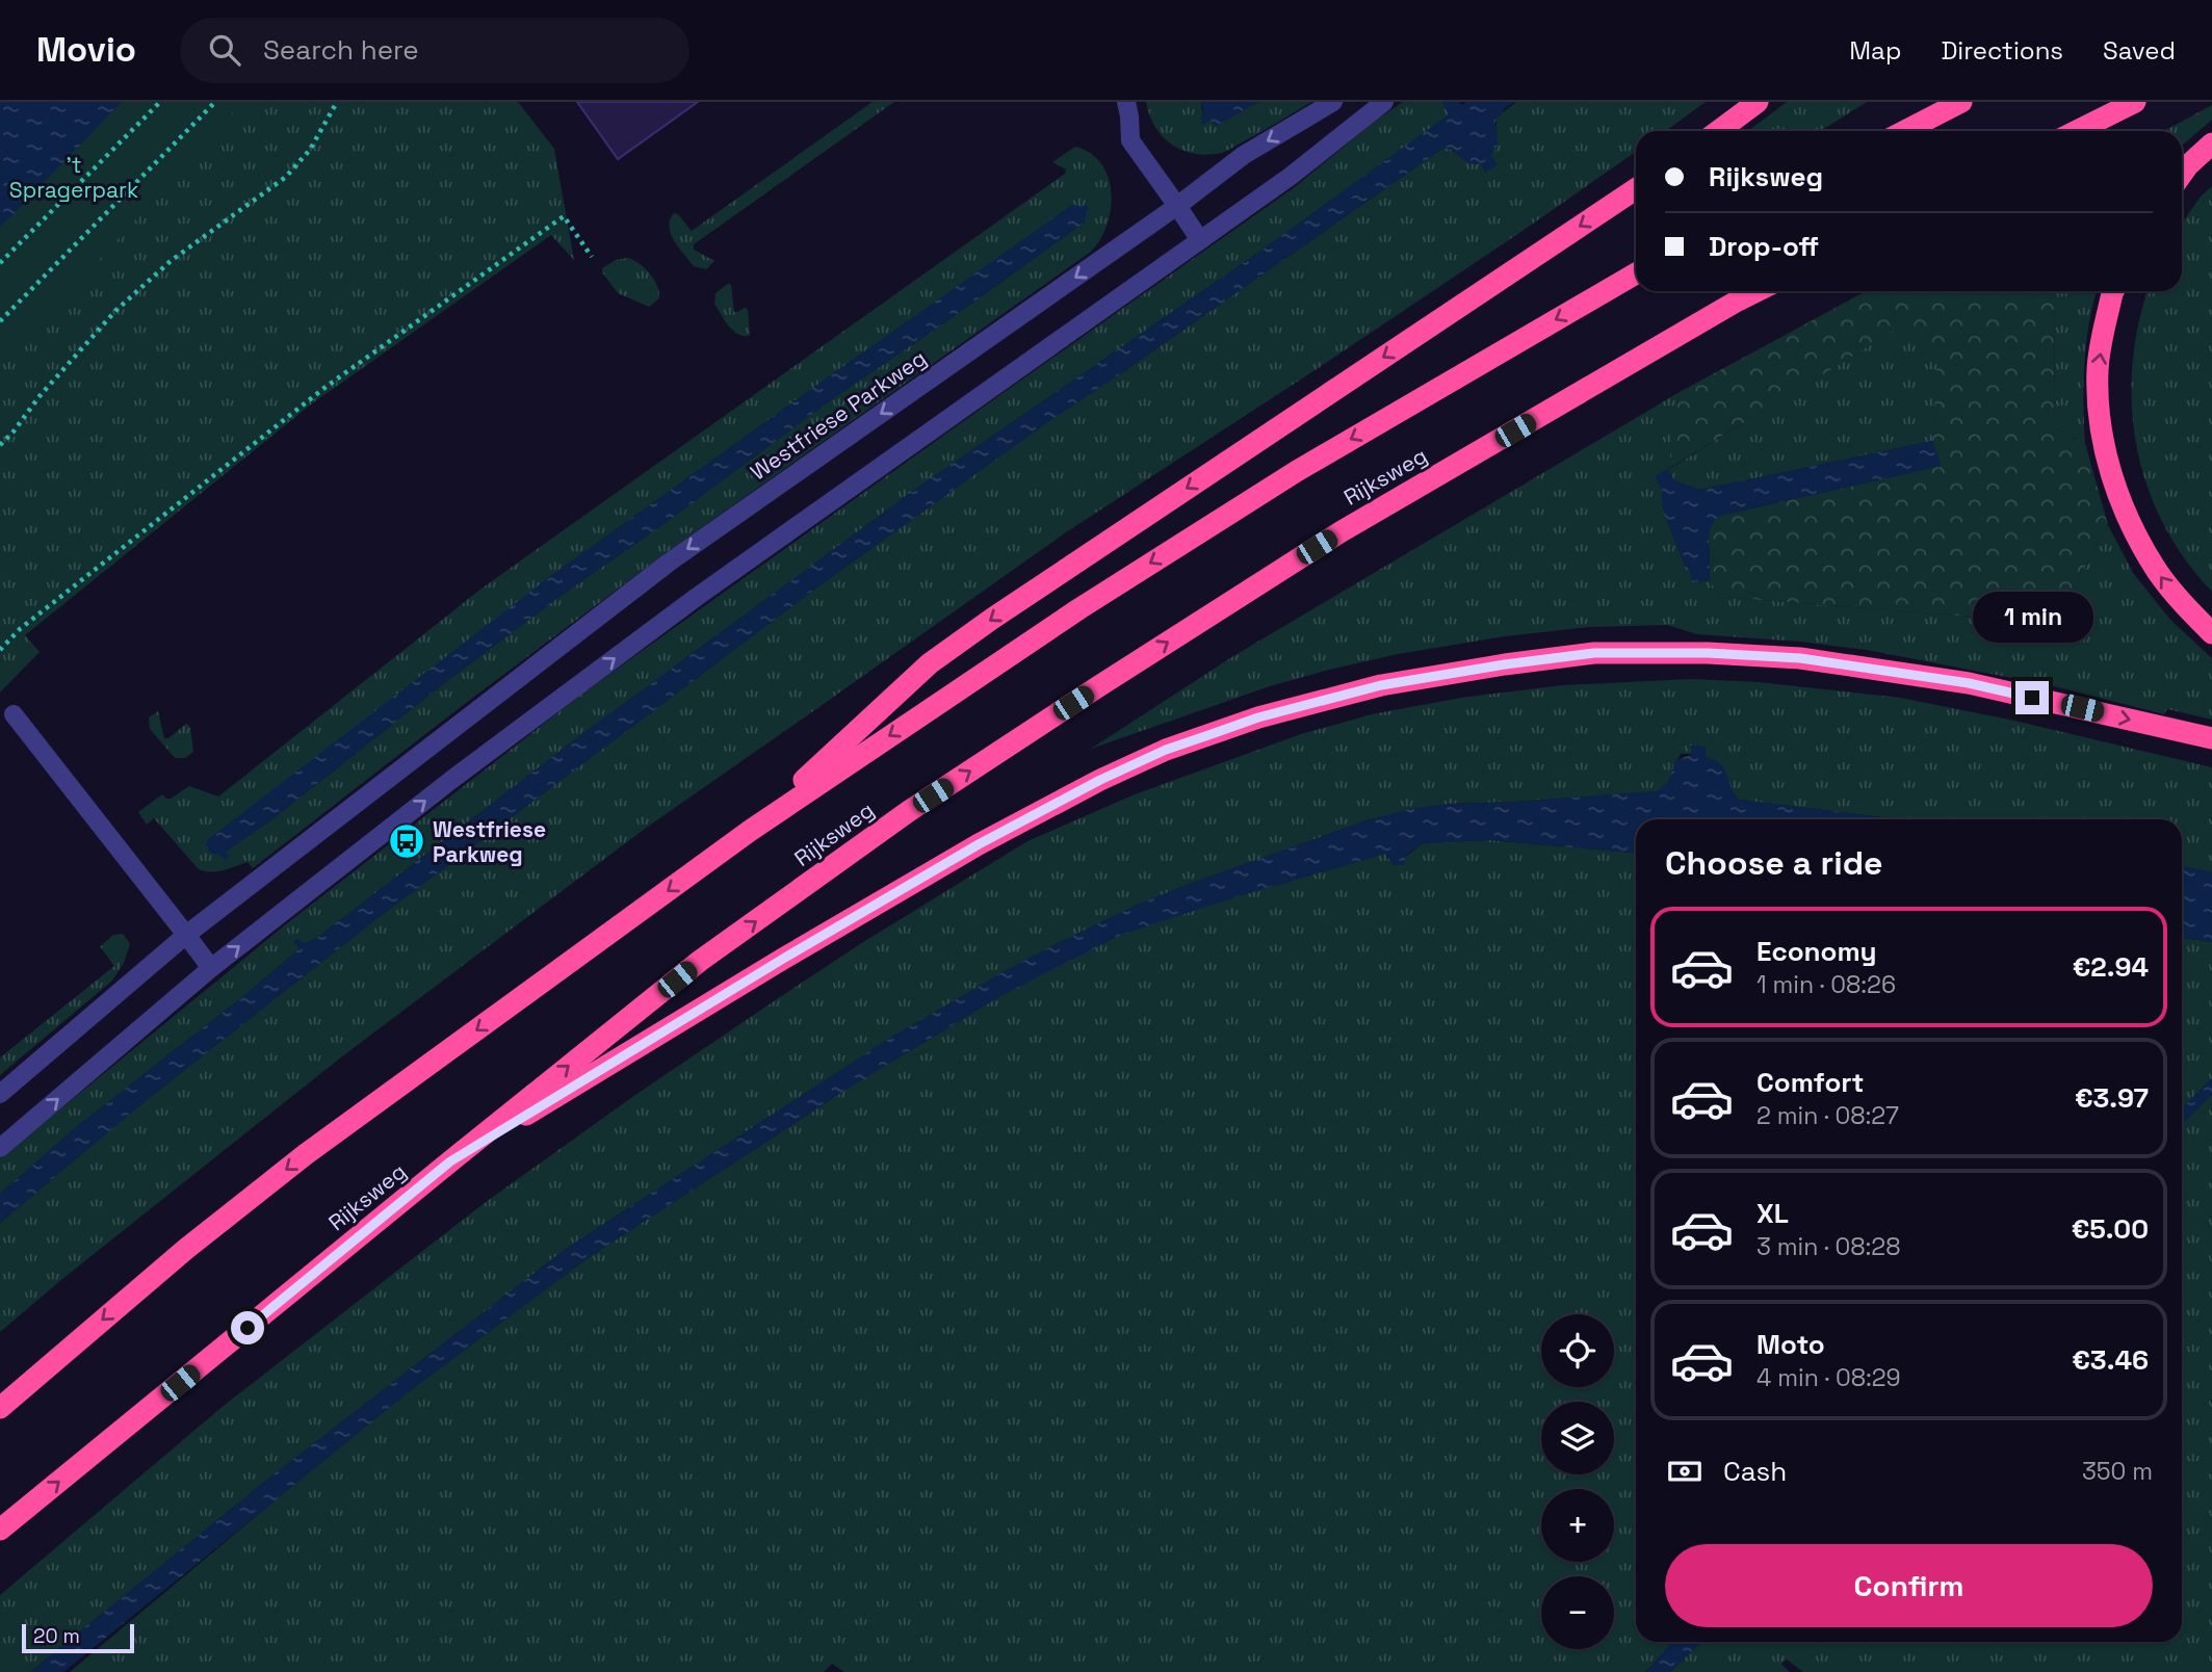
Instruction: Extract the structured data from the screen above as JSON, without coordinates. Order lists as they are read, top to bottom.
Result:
{
  "streets": {
    "highway": ["Rijksweg"],
    "street": ["Westfriese Parkweg"]
  },
  "parks": ["'t Spragerpark"],
  "places": {
    "bus stop": ["Westfriese Parkweg"]
  },
  "scale_bar": "20 m",
  "page": {
    "header": "Movio",
    "search": "Search here",
    "nav": ["Map", "Directions", "Saved"],
    "banner": ["Rijksweg", "Drop-off"],
    "bubble": "1 min",
    "heading": "Choose a ride",
    "list": [
      {
        "name": "Economy",
        "note": "1 min · 08:26",
        "value": "€2.94"
      },
      {
        "name": "Comfort",
        "note": "2 min · 08:27",
        "value": "€3.97"
      },
      {
        "name": "XL",
        "note": "3 min · 08:28",
        "value": "€5.00"
      },
      {
        "name": "Moto",
        "note": "4 min · 08:29",
        "value": "€3.46"
      }
    ],
    "map_buttons": ["+", "−"],
    "pay": ["Cash", "350 m"],
    "buttons": "Confirm",
    "scale": "20 m"
  }
}
